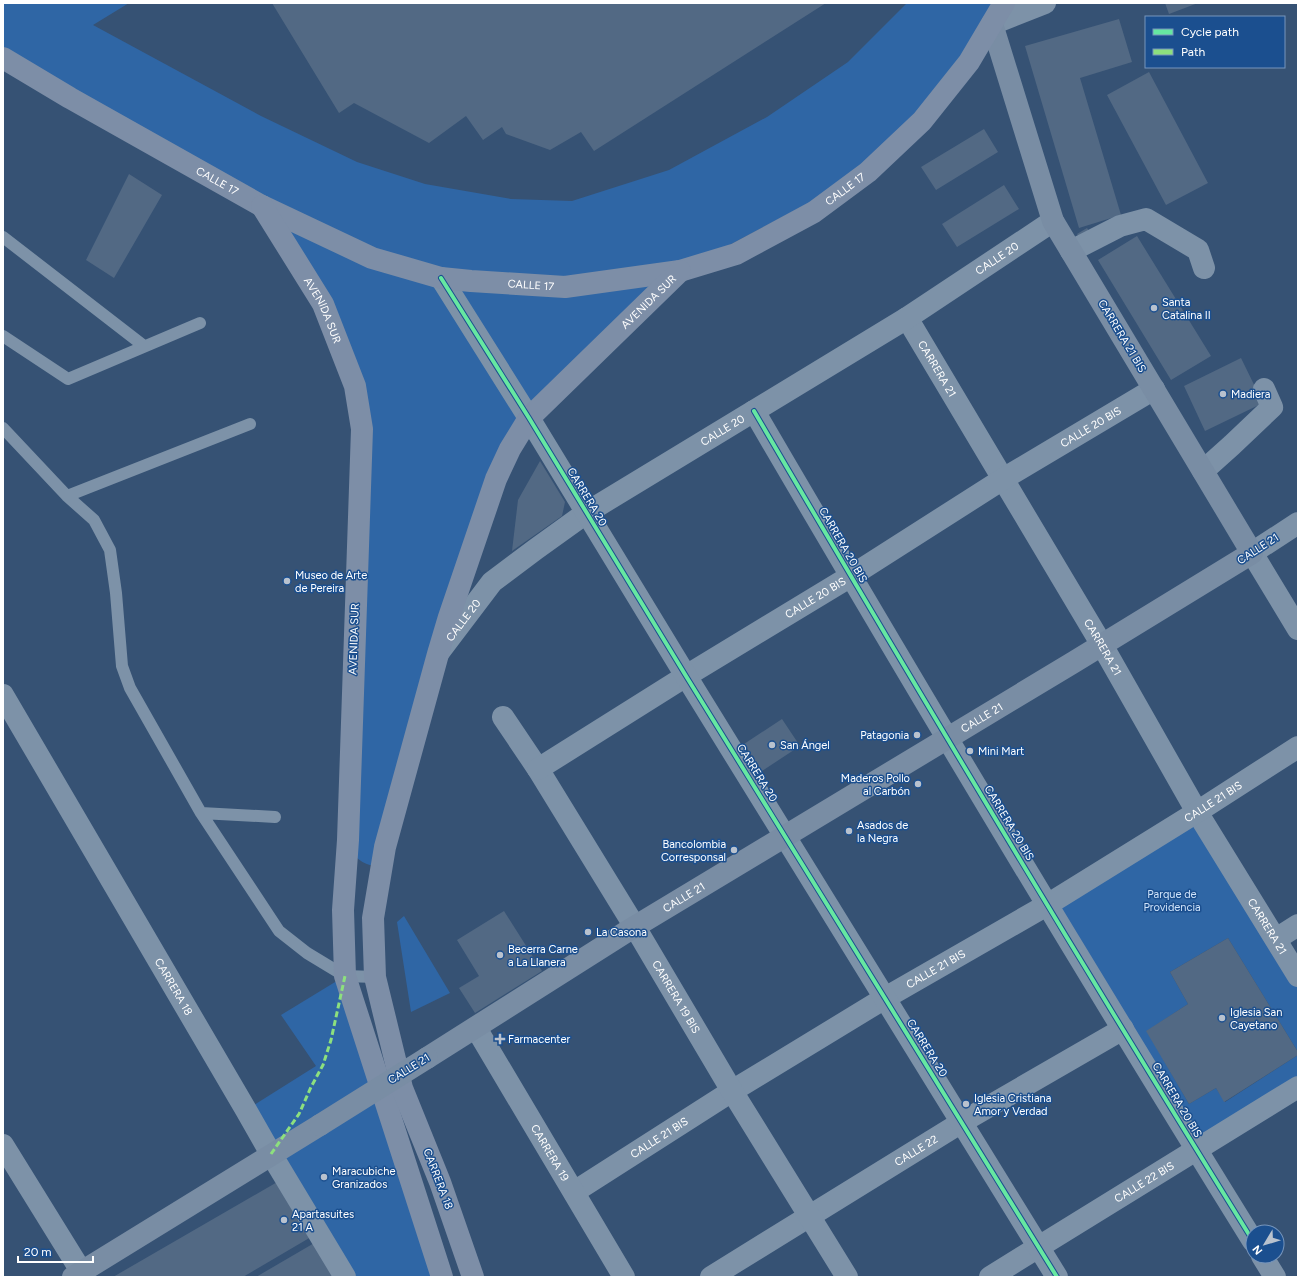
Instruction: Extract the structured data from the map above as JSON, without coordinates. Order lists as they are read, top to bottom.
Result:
{
  "streets": {
    "main road": [
      "CALLE 17",
      "AVENIDA SUR",
      "CARRERA 21 BIS",
      "CALLE 21",
      "CARRERA 18"
    ],
    "street": [
      "CALLE 20",
      "CARRERA 21",
      "CALLE 20 BIS",
      "CARRERA 20",
      "CARRERA 20 BIS",
      "CALLE 21 BIS",
      "CARRERA 19 BIS",
      "CALLE 22",
      "CARRERA 19",
      "CALLE 22 BIS"
    ]
  },
  "crossings": [
    ["CALLE 17", "AVENIDA SUR"],
    ["CALLE 17", "CARRERA 21 BIS"],
    ["CALLE 17", "CARRERA 20"],
    ["CALLE 20", "AVENIDA SUR"],
    ["CALLE 20", "CARRERA 21 BIS"],
    ["CALLE 20", "CARRERA 21"],
    ["CALLE 20", "CARRERA 20"],
    ["CALLE 20", "CARRERA 20 BIS"],
    ["AVENIDA SUR", "CARRERA 20"],
    ["AVENIDA SUR", "CARRERA 18"],
    ["CARRERA 21 BIS", "CALLE 20 BIS"],
    ["CARRERA 21 BIS", "CALLE 21"],
    ["CARRERA 21", "CALLE 20 BIS"],
    ["CARRERA 21", "CALLE 21"],
    ["CARRERA 21", "CALLE 21 BIS"],
    ["CALLE 20 BIS", "CARRERA 20"],
    ["CALLE 20 BIS", "CARRERA 20 BIS"],
    ["CALLE 20 BIS", "CARRERA 19 BIS"],
    ["CARRERA 20", "CALLE 21"],
    ["CARRERA 20", "CALLE 21 BIS"],
    ["CARRERA 20", "CALLE 22"],
    ["CARRERA 20", "CALLE 22 BIS"],
    ["CARRERA 20 BIS", "CALLE 21"],
    ["CARRERA 20 BIS", "CALLE 21 BIS"],
    ["CARRERA 20 BIS", "CALLE 22"],
    ["CARRERA 20 BIS", "CALLE 22 BIS"],
    ["CALLE 21", "CARRERA 18"],
    ["CALLE 21", "CARRERA 19 BIS"],
    ["CALLE 21", "CARRERA 19"],
    ["CALLE 21 BIS", "CARRERA 19 BIS"],
    ["CALLE 21 BIS", "CARRERA 19"],
    ["CARRERA 19 BIS", "CALLE 22"]
  ],
  "parks": ["Parque de Providencia"],
  "places": {
    "other": [
      "Santa Catalina II",
      "Madiera",
      "Museo de Arte de Pereira",
      "Patagonia",
      "San Ángel",
      "Mini Mart",
      "Maderos Pollo al Carbón",
      "Asados de la Negra",
      "Bancolombia Corresponsal",
      "La Casona",
      "Becerra Carne a La Llanera",
      "Iglesia San Cayetano",
      "Iglesia Cristiana Amor y Verdad",
      "Maracubiche Granizados",
      "Apartasuites 21 A"
    ],
    "health": ["Farmacenter"]
  },
  "legend": ["Cycle path", "Path"],
  "scale_bar": "20 m",
  "north": "bottom left"
}
